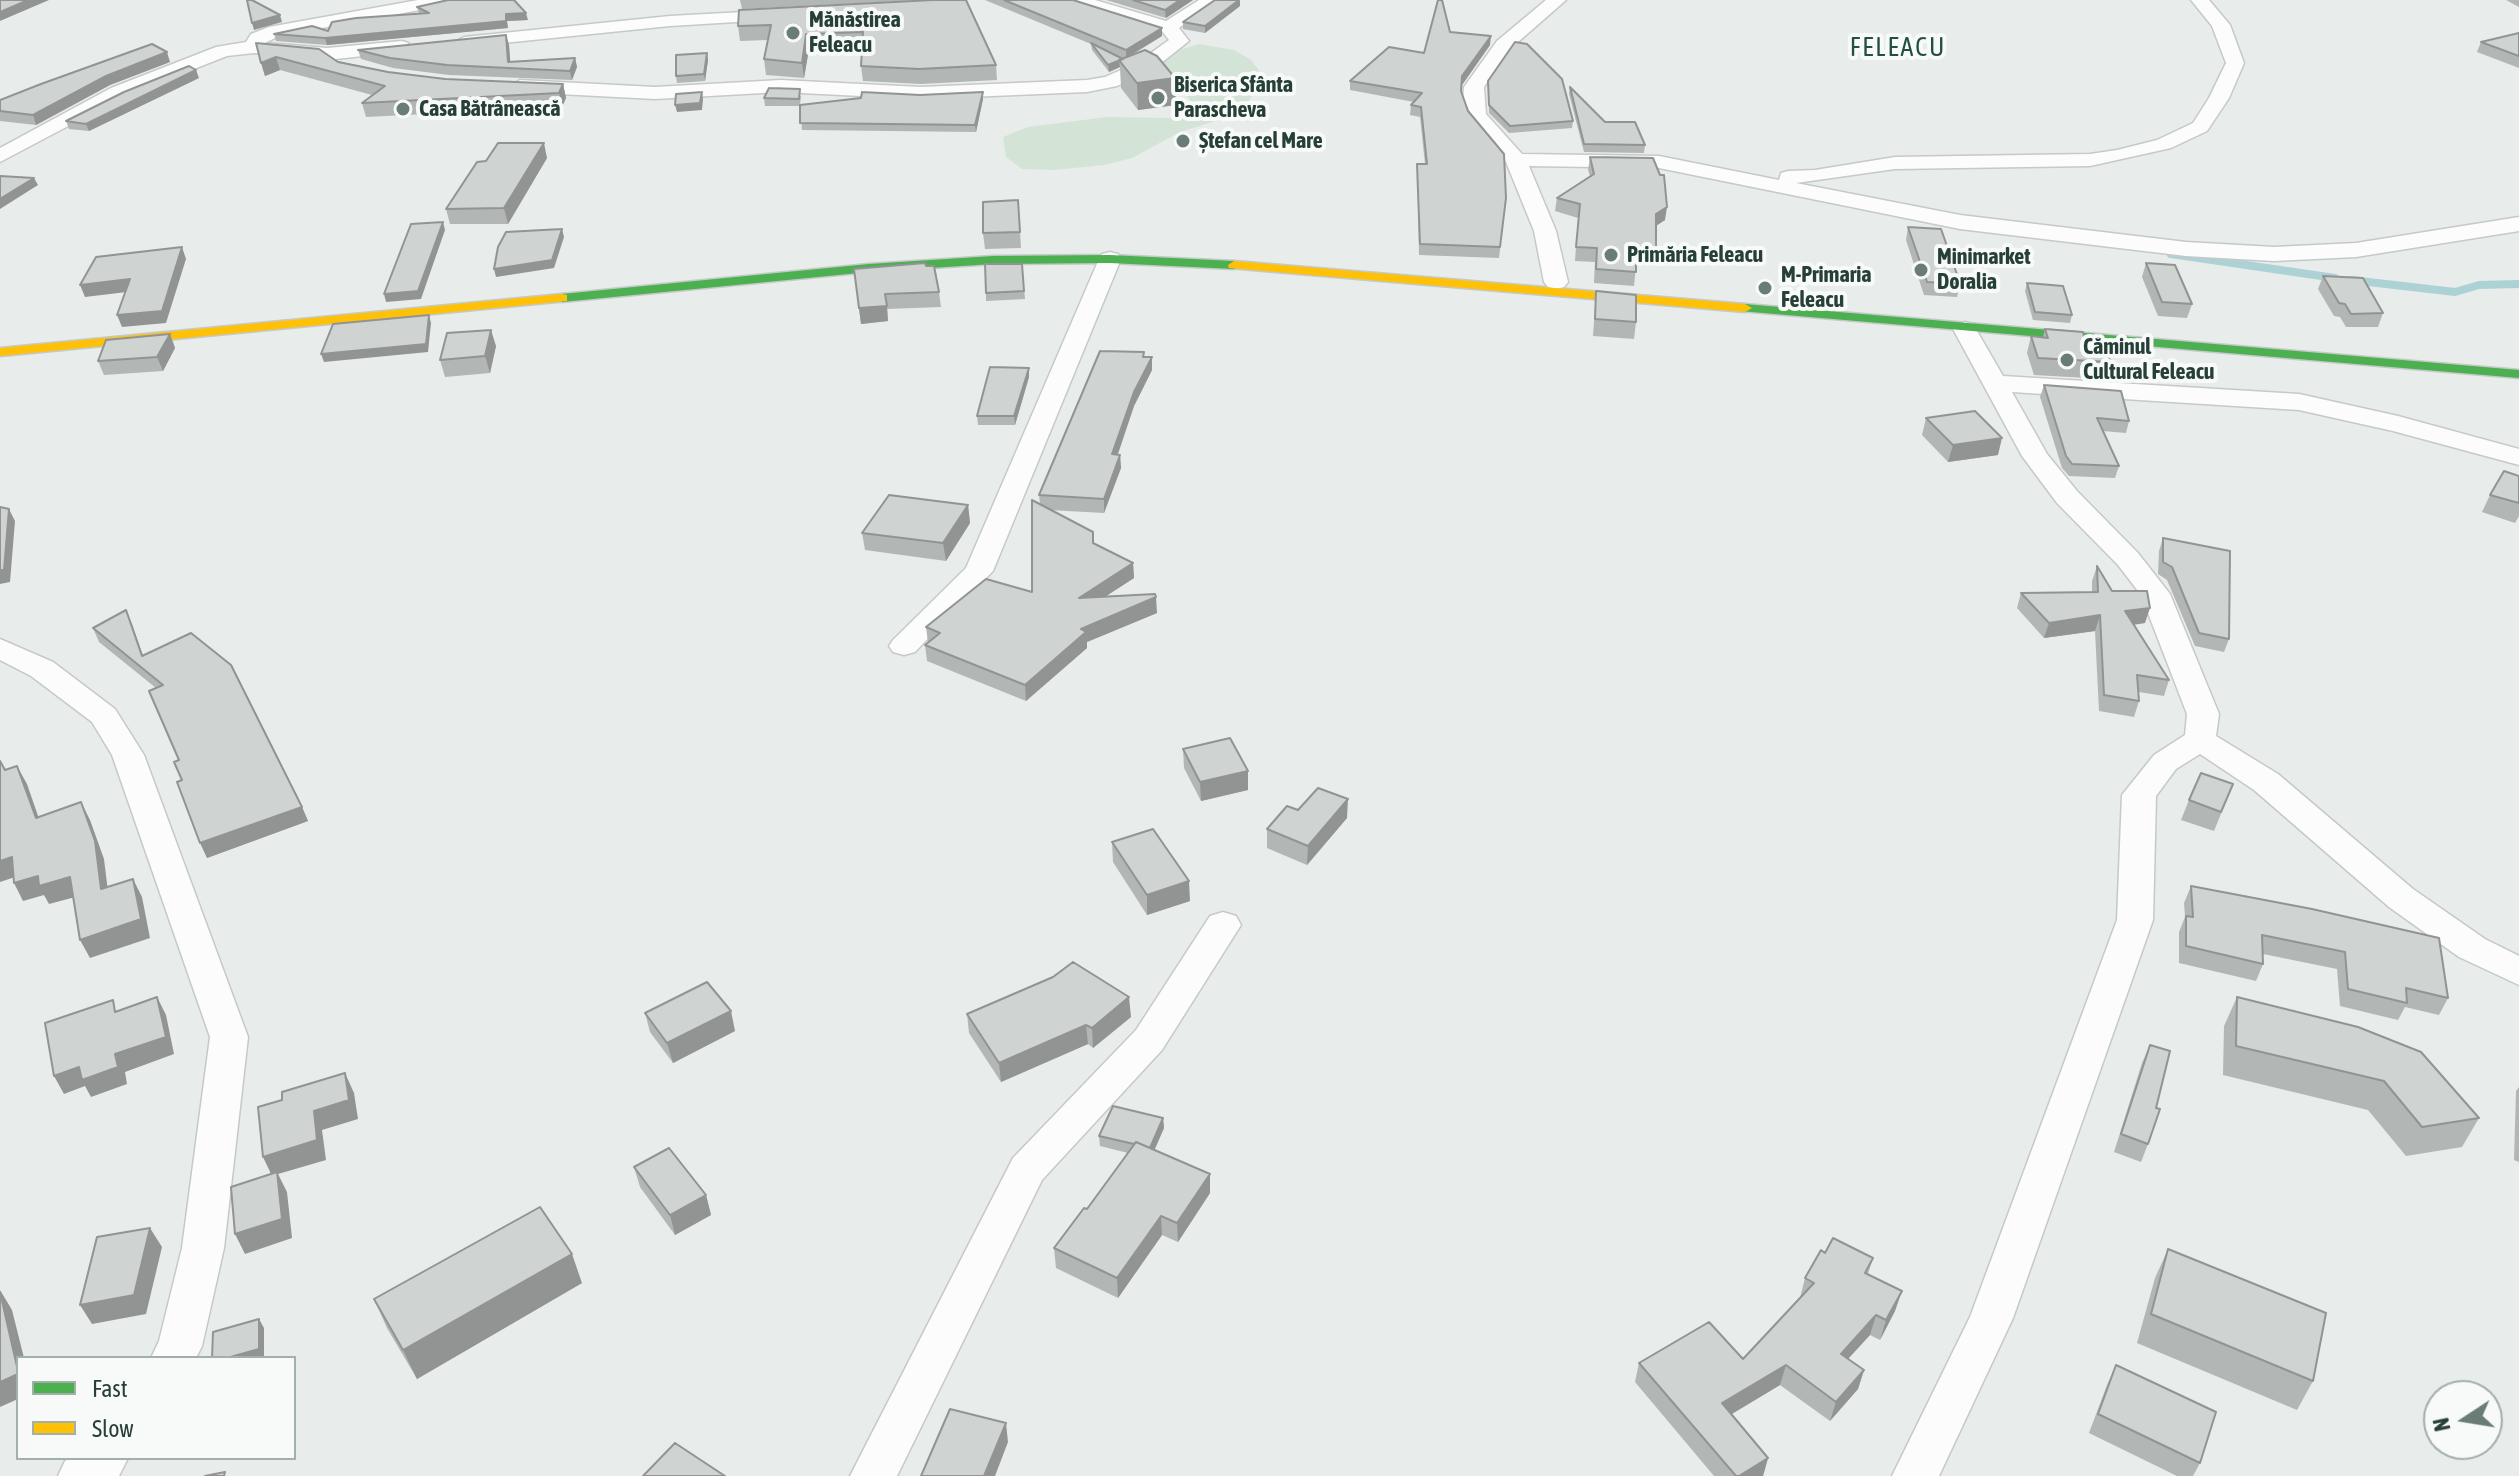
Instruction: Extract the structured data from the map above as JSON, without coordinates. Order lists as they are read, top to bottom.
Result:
{
  "districts": ["FELEACU"],
  "places": [
    "Mănăstirea Feleacu",
    "Biserica Sfânta Parascheva",
    "Casa Bătrânească",
    "Ștefan cel Mare",
    "Primăria Feleacu",
    "Minimarket Doralia",
    "M-Primaria Feleacu",
    "Căminul Cultural Feleacu"
  ],
  "legend": ["Fast", "Slow"],
  "north": "left"
}
